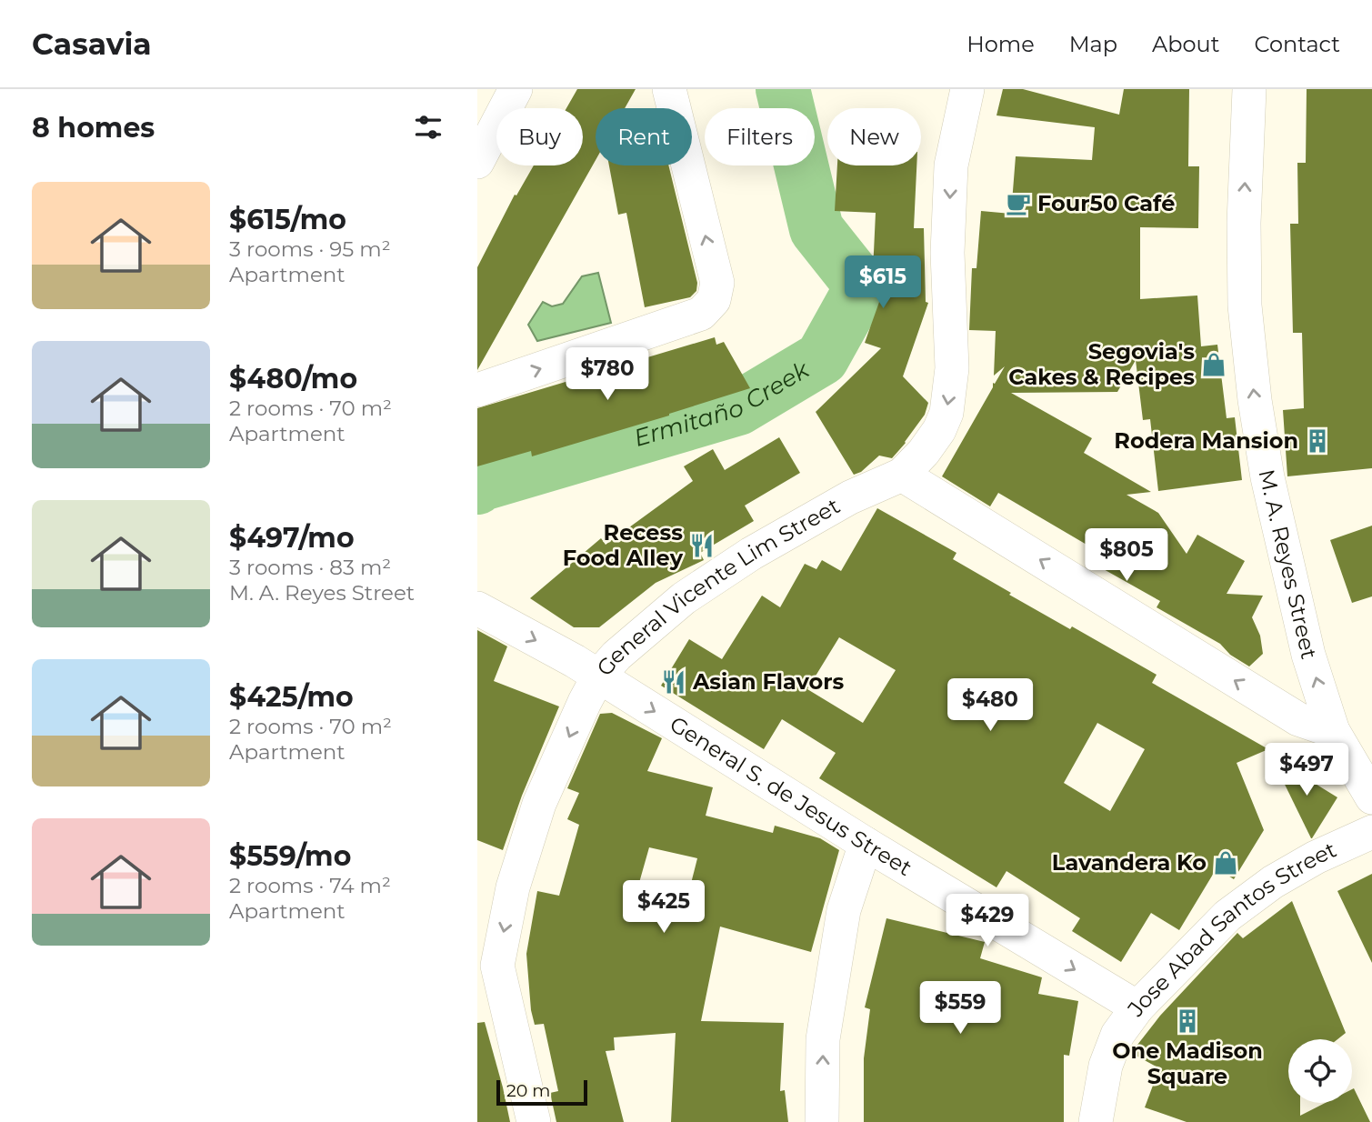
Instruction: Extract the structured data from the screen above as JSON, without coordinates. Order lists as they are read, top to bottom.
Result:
{
  "streets": {
    "street": [
      "M. A. Reyes Street",
      "General Vicente Lim Street",
      "General S. de Jesus Street",
      "Jose Abad Santos Street"
    ]
  },
  "crossings": [
    ["General Vicente Lim Street", "General S. de Jesus Street"],
    ["General S. de Jesus Street", "Jose Abad Santos Street"]
  ],
  "one_way": ["M. A. Reyes Street", "General Vicente Lim Street", "General S. de Jesus Street"],
  "water": ["Ermitaño Creek"],
  "places": {
    "cafe": ["Four50 Café"],
    "shop": ["Segovia's Cakes & Recipes", "Lavandera Ko"],
    "building": ["Rodera Mansion", "One Madison Square"],
    "restaurant": ["Recess Food Alley", "Asian Flavors"]
  },
  "scale_bar": "20 m",
  "page": {
    "header": "Casavia",
    "nav": [
      "Home",
      "Map",
      "About",
      "Contact"
    ],
    "heading": "8 homes",
    "chip": [
      "Buy",
      "Rent",
      "Filters",
      "New"
    ],
    "list": [
      {
        "name": "$615/mo",
        "note": "3 rooms · 95 m² · Apartment"
      },
      {
        "name": "$480/mo",
        "note": "2 rooms · 70 m² · Apartment"
      },
      {
        "name": "$497/mo",
        "note": "3 rooms · 83 m² · M. A. Reyes Street"
      },
      {
        "name": "$425/mo",
        "note": "2 rooms · 70 m² · Apartment"
      },
      {
        "name": "$559/mo",
        "note": "2 rooms · 74 m² · Apartment"
      }
    ],
    "price": [
      "$615",
      "$780",
      "$805",
      "$480",
      "$497",
      "$425",
      "$429",
      "$559"
    ],
    "scale": "20 m"
  }
}
